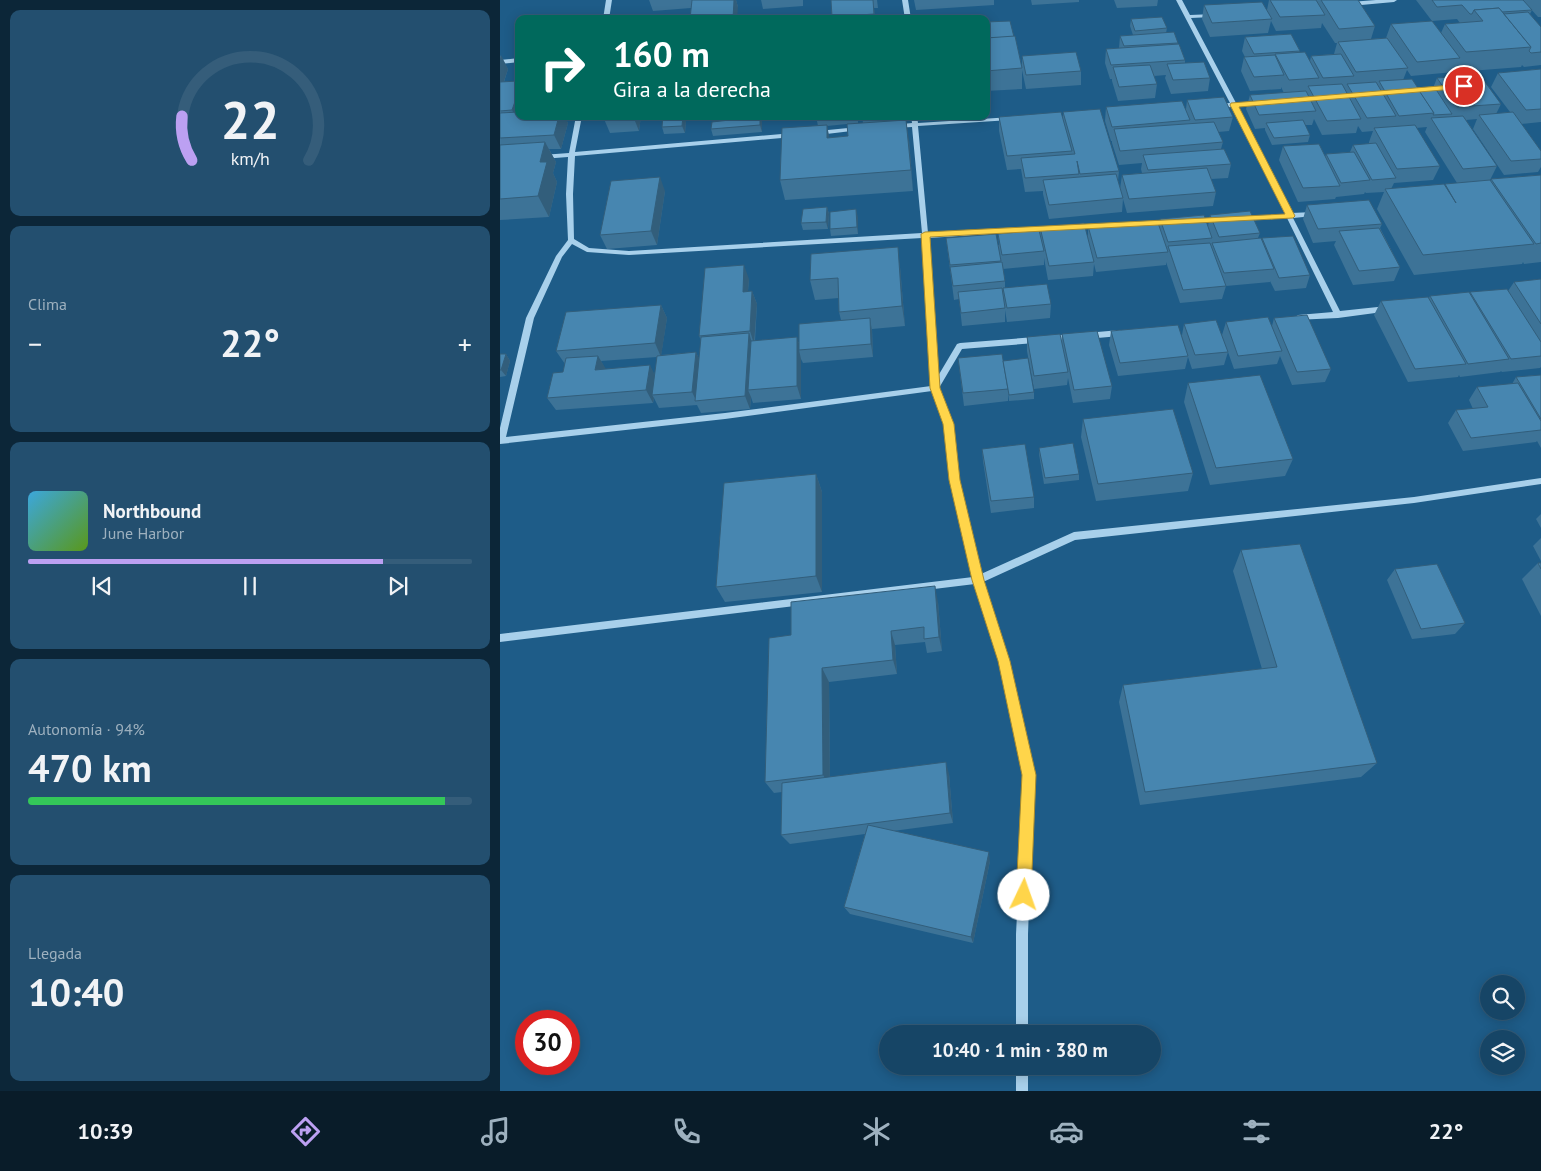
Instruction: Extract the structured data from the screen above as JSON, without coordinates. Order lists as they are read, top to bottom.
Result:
{
  "page": {
    "turn": ["160 m", "Gira a la derecha"],
    "tile": [
      "Clima",
      ["Autonomía · 94%", "470 km"],
      ["Llegada", "10:40"]
    ],
    "heat": ["−", "22°", "+"],
    "song": ["Northbound", "June Harbor"],
    "limit": "30",
    "trip": "10:40 · 1 min · 380 m",
    "tabs": ["10:39", "22°"],
    "gauge": ["22", "km/h"]
  }
}
